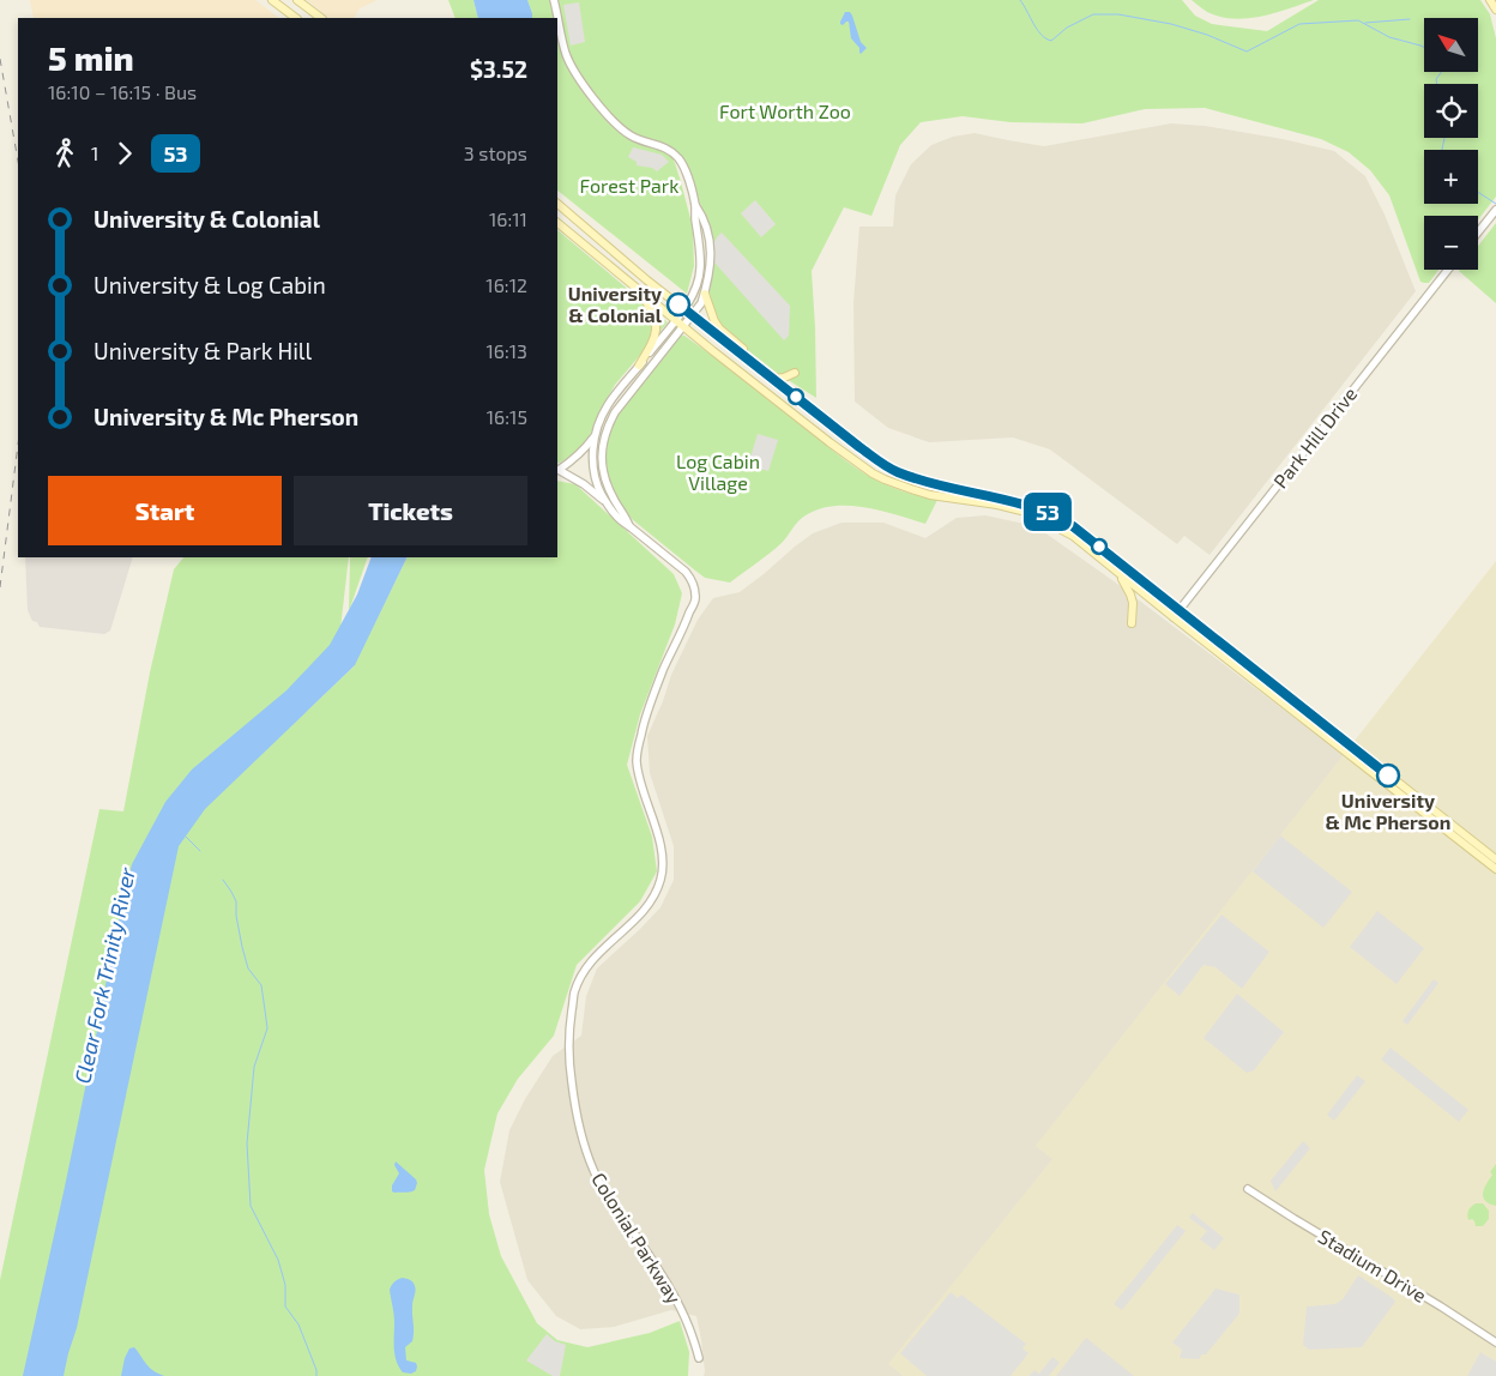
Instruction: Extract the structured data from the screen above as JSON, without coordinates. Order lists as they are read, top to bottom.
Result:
{
  "streets": {
    "street": ["Park Hill Drive", "Colonial Parkway", "Stadium Drive"]
  },
  "water": ["Clear Fork Trinity River"],
  "parks": ["Fort Worth Zoo", "Forest Park", "Log Cabin Village"],
  "places": ["University & Colonial", "University & Mc Pherson"],
  "lines": ["bus line 53"],
  "north": "top left",
  "page": {
    "on_map": "53",
    "map_buttons": ["+", "−"],
    "heading": ["5 min", "16:10 – 16:15 · Bus", "$3.52"],
    "legs": ["1", "53", "3 stops"],
    "list": [
      {
        "name": "University & Colonial",
        "value": "16:11"
      },
      {
        "name": "University & Log Cabin",
        "value": "16:12"
      },
      {
        "name": "University & Park Hill",
        "value": "16:13"
      },
      {
        "name": "University & Mc Pherson",
        "value": "16:15"
      }
    ],
    "buttons": ["Start", "Tickets"]
  }
}
